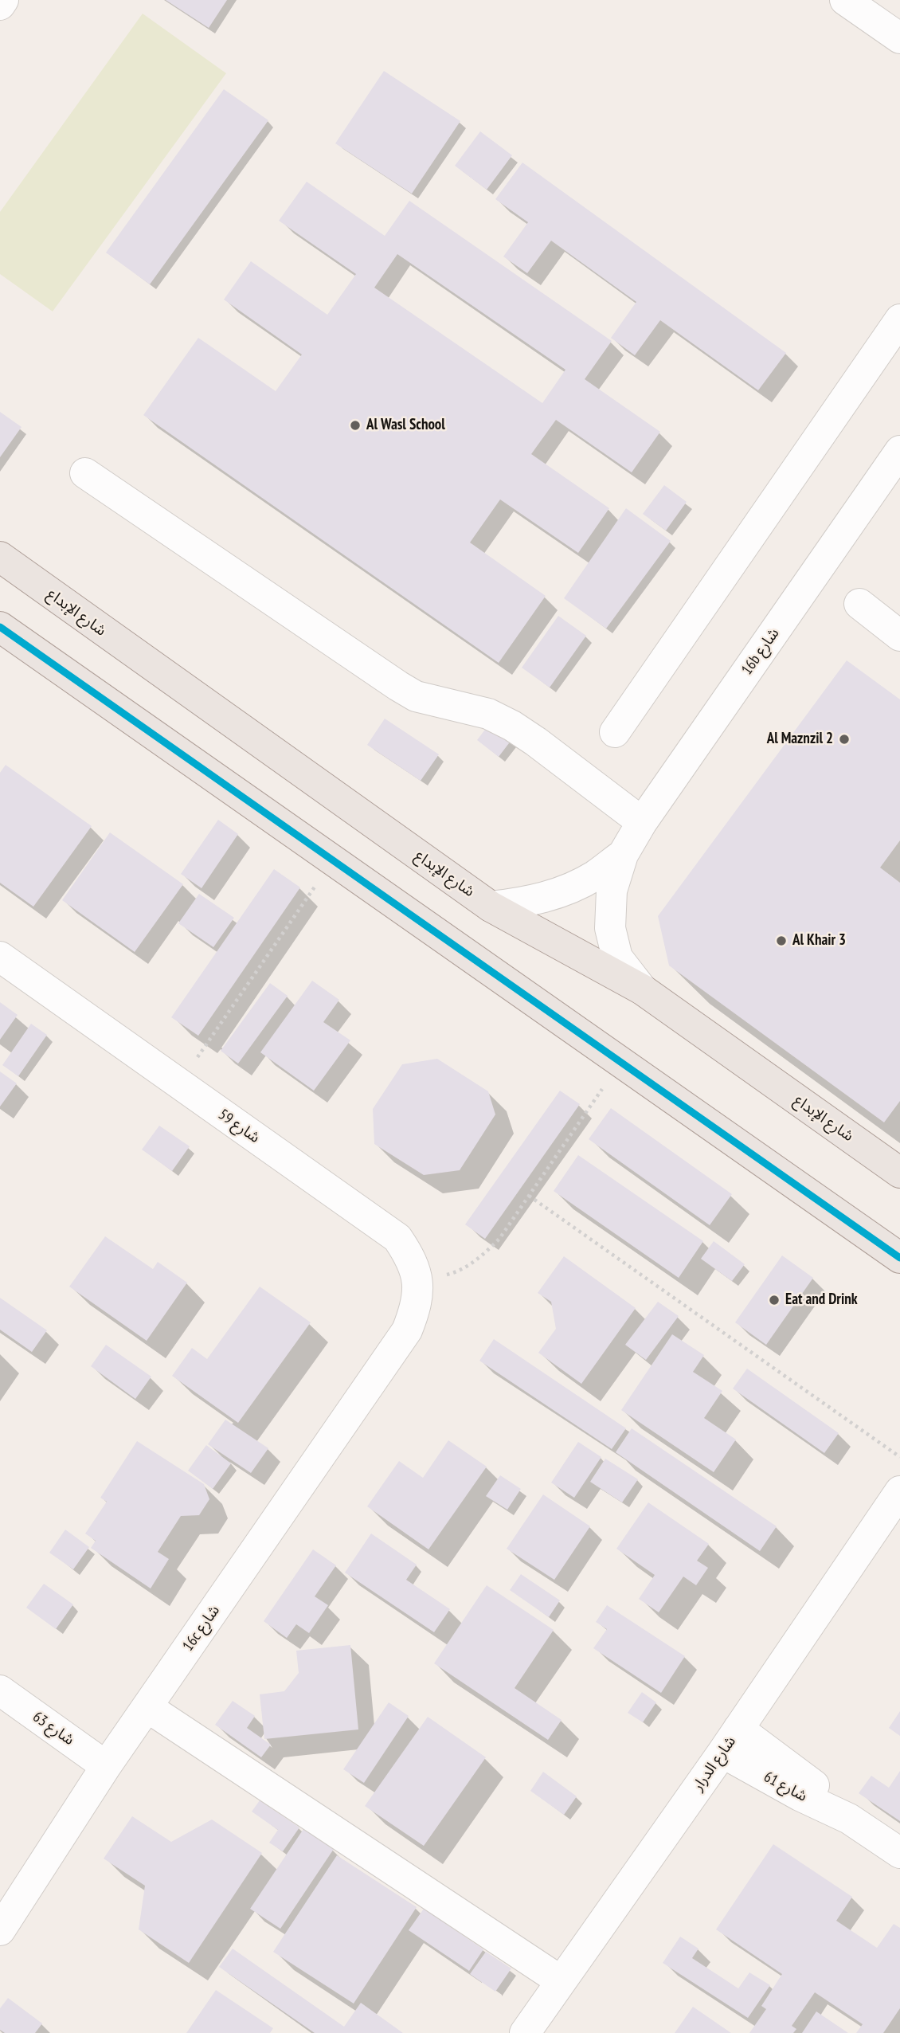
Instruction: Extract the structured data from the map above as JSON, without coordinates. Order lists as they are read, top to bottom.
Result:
{
  "streets": {
    "main road": ["شارع الإبداع"],
    "street": [
      "16b شارع",
      "شارع 59",
      "16c شارع",
      "شارع 63",
      "شارع الدرار",
      "شارع 61"
    ]
  },
  "crossings": [
    ["شارع الإبداع", "16b شارع"],
    ["شارع 59", "16c شارع"],
    ["16c شارع", "شارع 63"],
    ["شارع الدرار", "شارع 61"]
  ],
  "places": [
    "Al Wasl School",
    "Al Maznzil 2",
    "Al Khair 3",
    "Eat and Drink"
  ]
}
